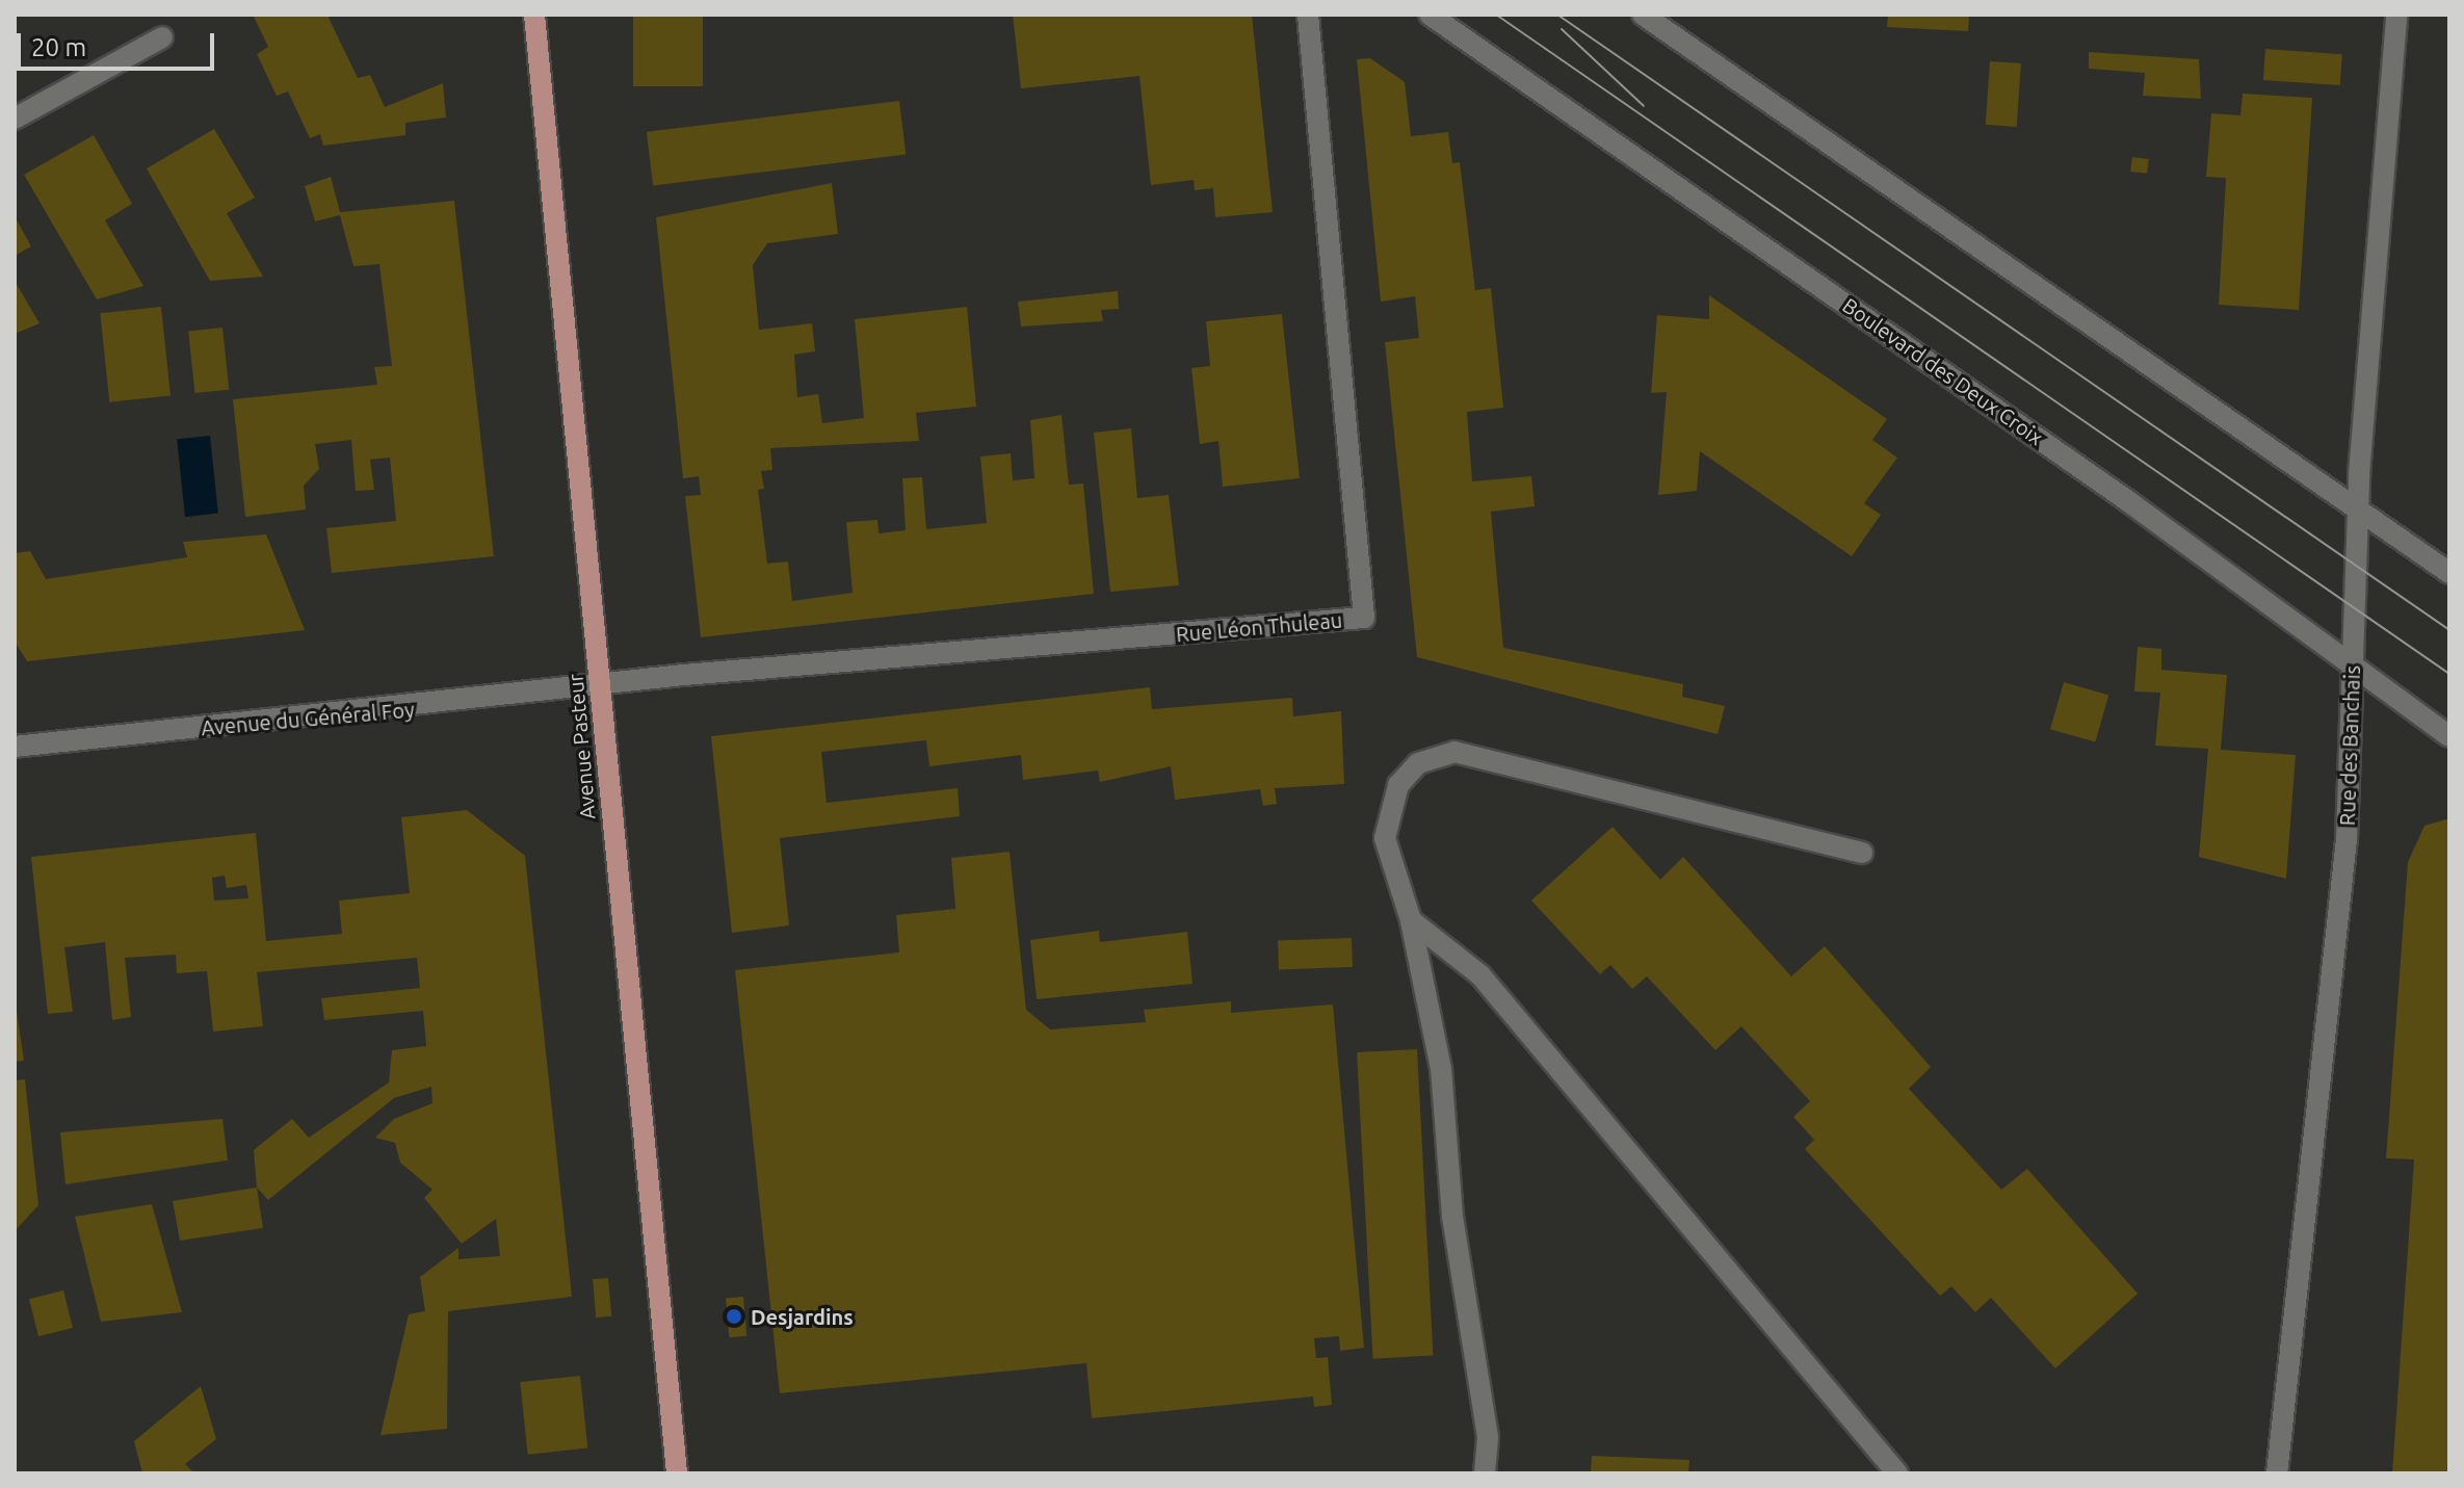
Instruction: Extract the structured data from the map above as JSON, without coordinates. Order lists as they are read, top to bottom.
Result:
{
  "streets": {
    "main road": ["Avenue Pasteur"],
    "street": [
      "Boulevard des Deux Croix",
      "Rue Léon Thuleau",
      "Avenue du Général Foy",
      "Rue des Banchais"
    ]
  },
  "crossings": [
    ["Boulevard des Deux Croix", "Rue des Banchais"],
    ["Rue Léon Thuleau", "Avenue du Général Foy"],
    ["Rue Léon Thuleau", "Avenue Pasteur"],
    ["Avenue du Général Foy", "Avenue Pasteur"]
  ],
  "places": ["Desjardins"],
  "scale_bar": "20 m"
}
